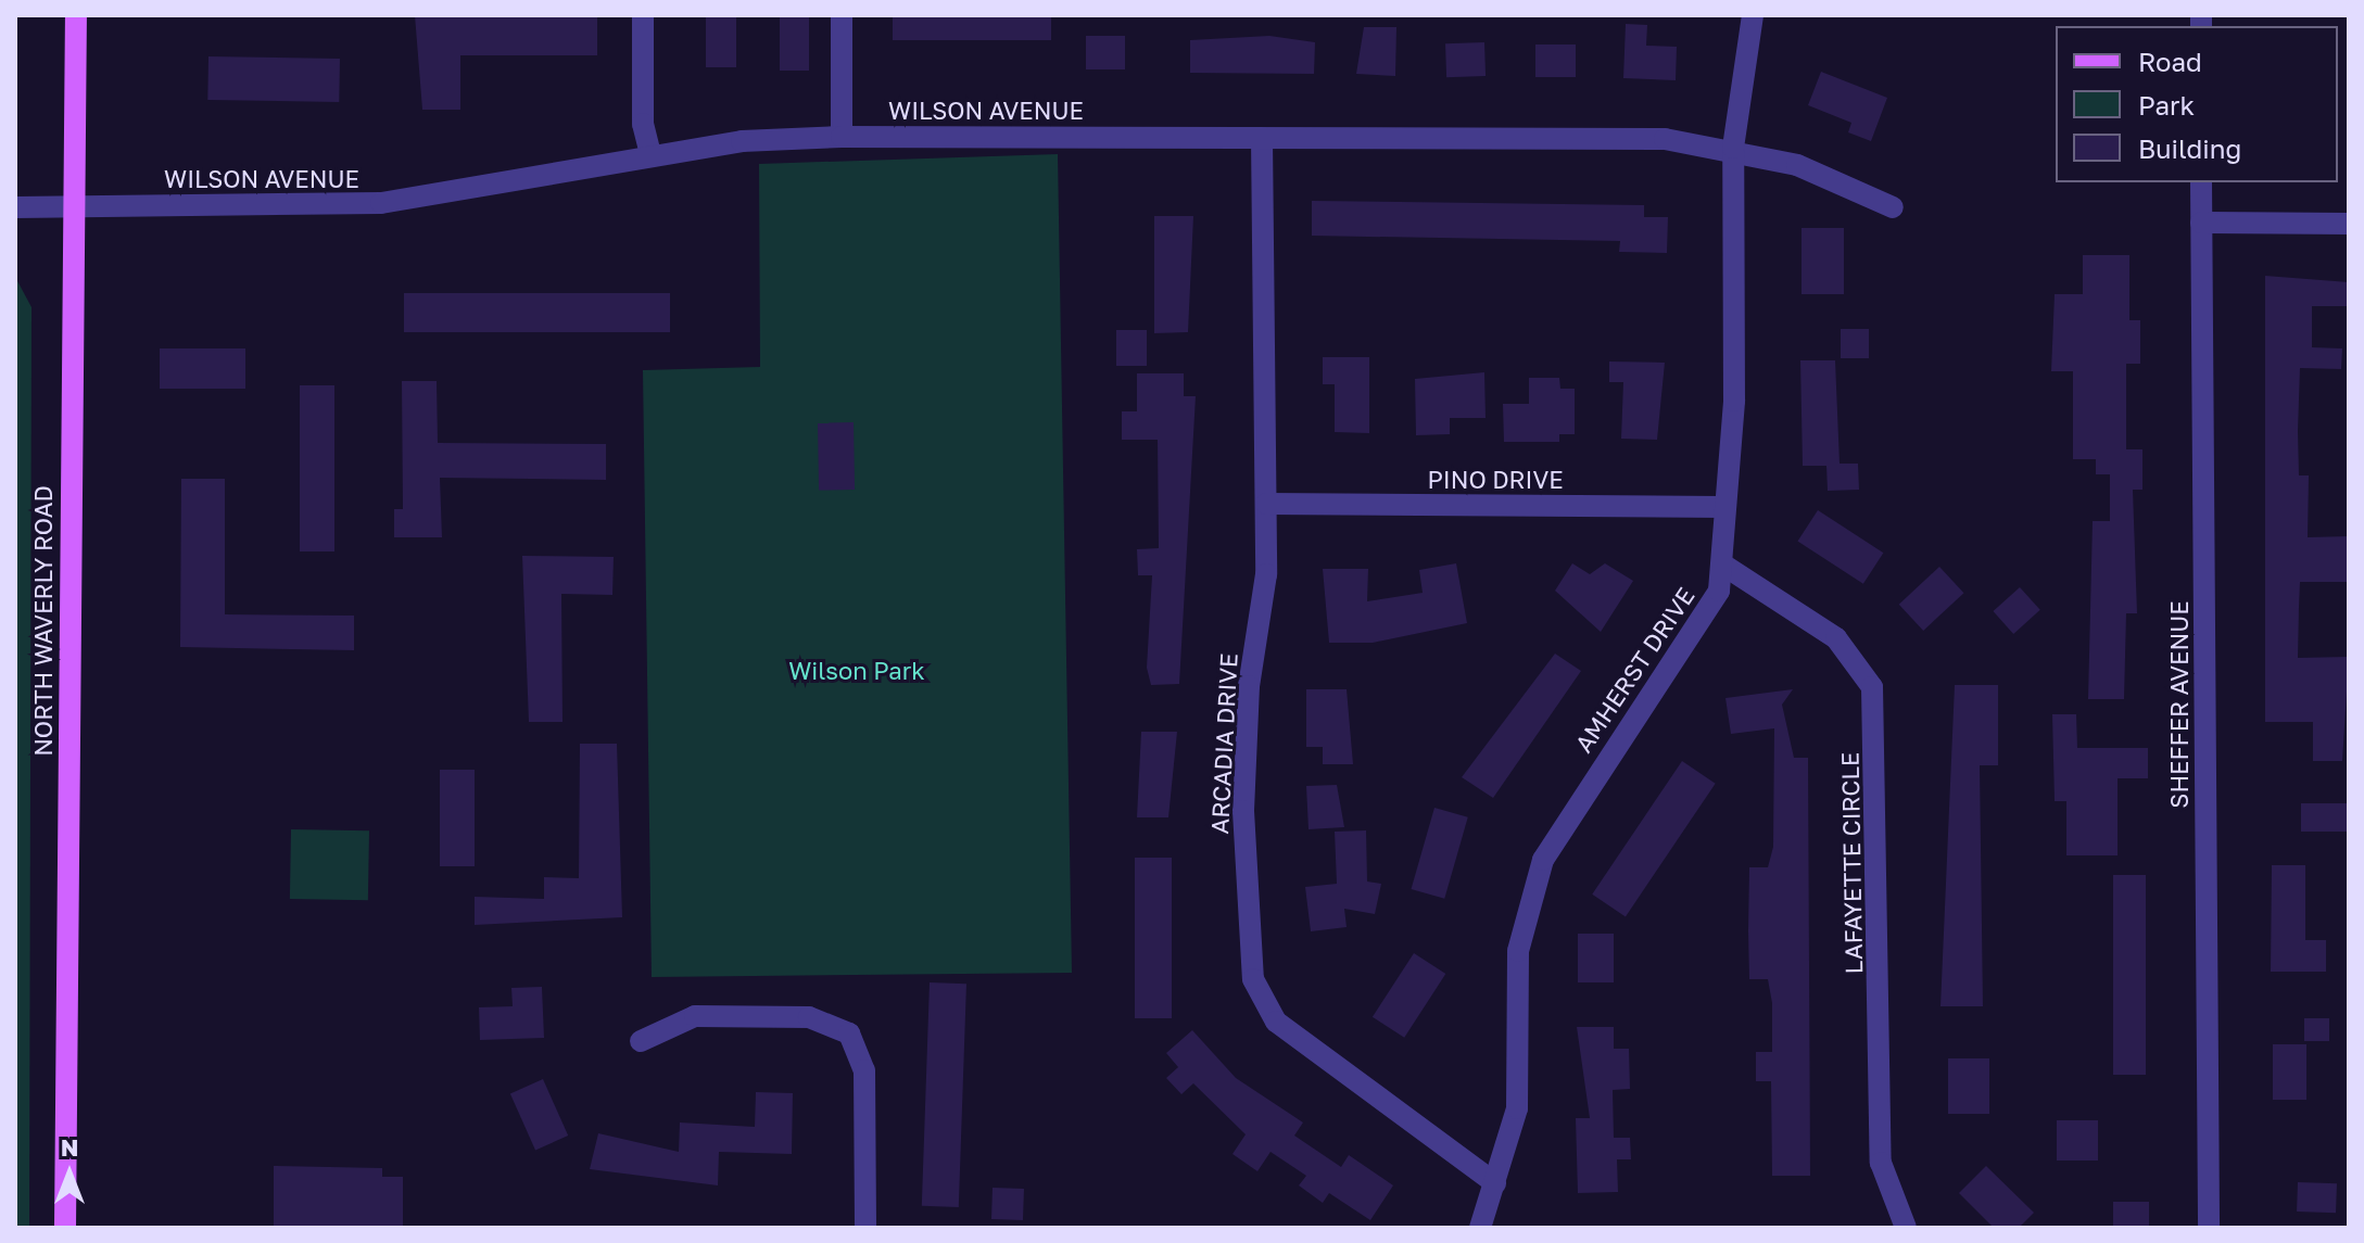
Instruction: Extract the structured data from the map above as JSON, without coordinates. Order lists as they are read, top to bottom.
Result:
{
  "streets": {
    "main road": ["NORTH WAVERLY ROAD"],
    "street": [
      "WILSON AVENUE",
      "PINO DRIVE",
      "AMHERST DRIVE",
      "SHEFFER AVENUE",
      "ARCADIA DRIVE",
      "LAFAYETTE CIRCLE"
    ]
  },
  "crossings": [
    ["WILSON AVENUE", "NORTH WAVERLY ROAD"],
    ["WILSON AVENUE", "AMHERST DRIVE"],
    ["WILSON AVENUE", "ARCADIA DRIVE"],
    ["PINO DRIVE", "AMHERST DRIVE"],
    ["PINO DRIVE", "ARCADIA DRIVE"],
    ["AMHERST DRIVE", "ARCADIA DRIVE"],
    ["AMHERST DRIVE", "LAFAYETTE CIRCLE"]
  ],
  "parks": ["Wilson Park"],
  "legend": ["Road", "Park", "Building"],
  "north": "top"
}
